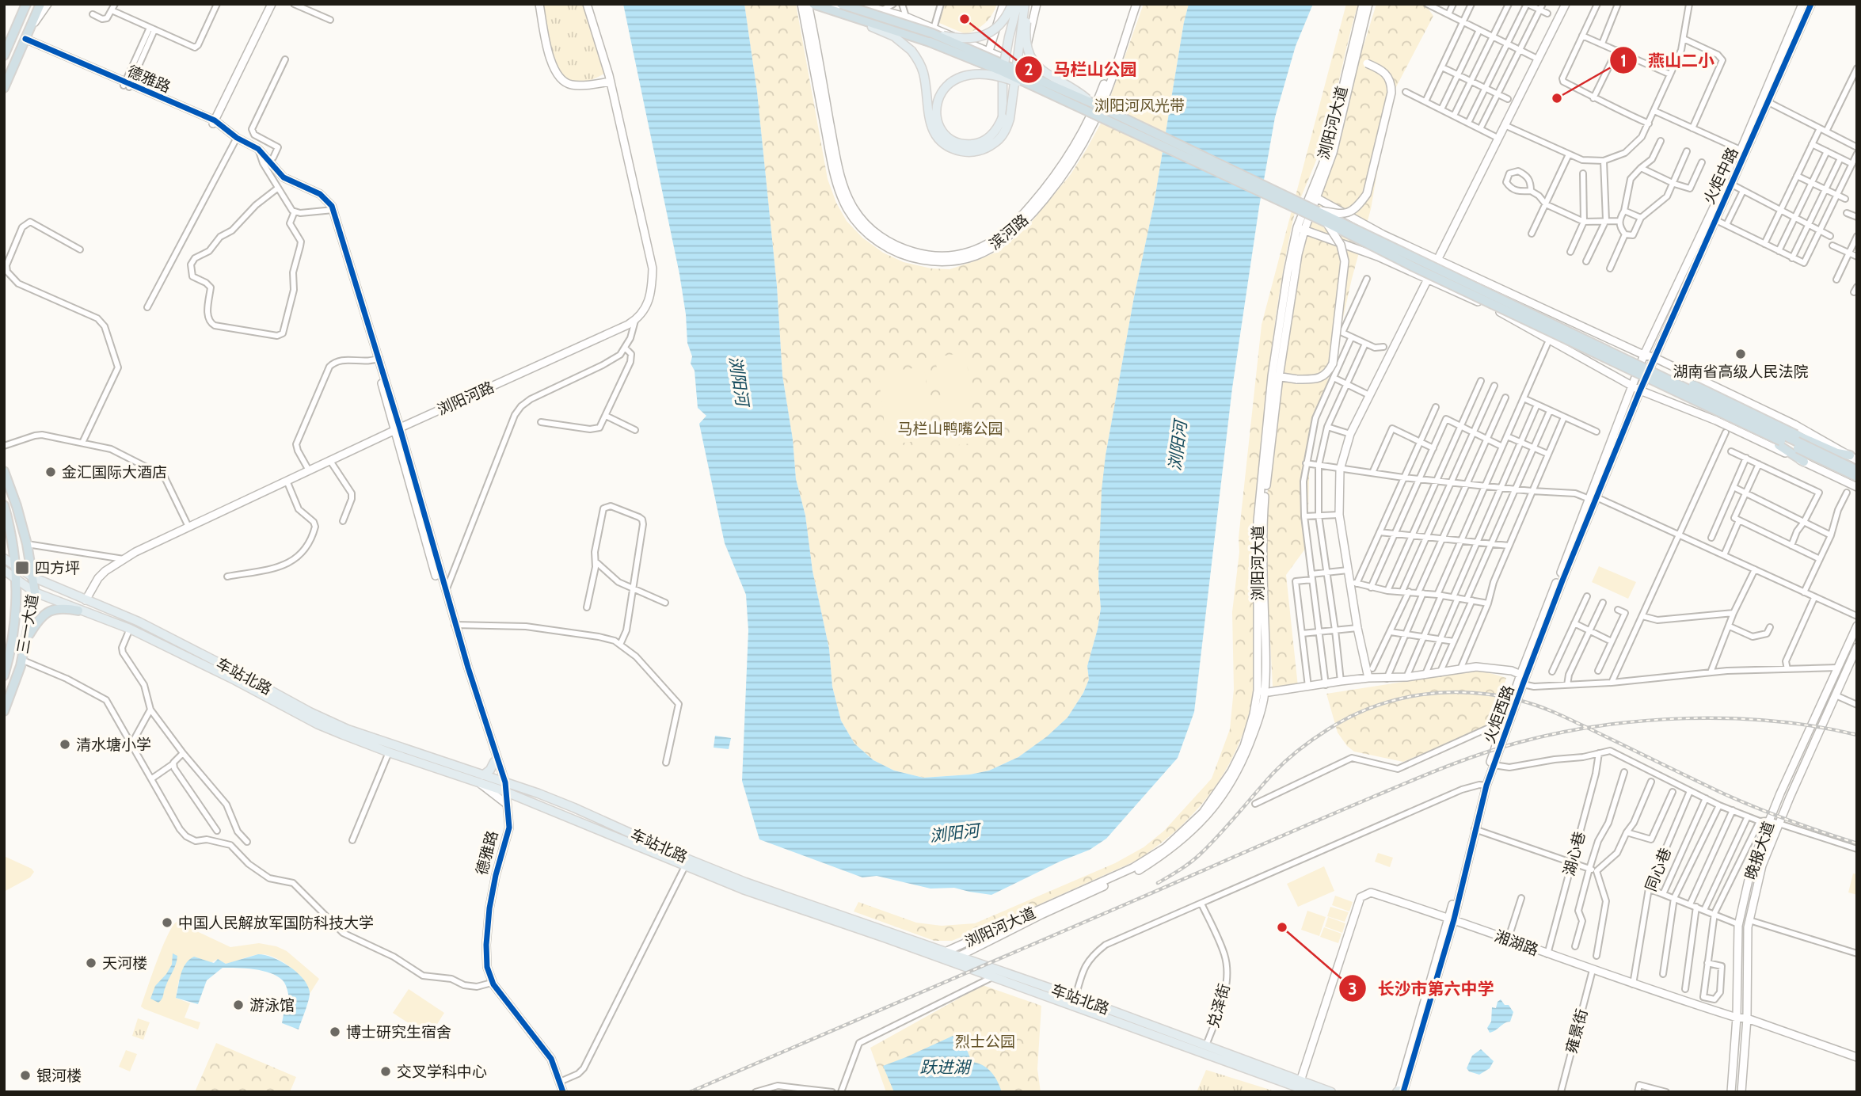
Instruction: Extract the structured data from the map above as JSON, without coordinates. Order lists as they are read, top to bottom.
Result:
{
  "streets": {
    "highway": ["三一大道"],
    "main road": ["车站北路"],
    "street": [
      "德雅路",
      "浏阳河大道",
      "火炬中路",
      "滨河路",
      "浏阳河路",
      "火炬西路",
      "晚报大道",
      "湖心巷",
      "同心巷",
      "湘湖路",
      "兑泽街",
      "雍景街"
    ]
  },
  "crossings": [
    ["德雅路", "浏阳河路"],
    ["德雅路", "车站北路"],
    ["浏阳河大道", "车站北路"],
    ["火炬中路", "火炬西路"],
    ["浏阳河路", "车站北路"],
    ["三一大道", "车站北路"],
    ["车站北路", "湘湖路"],
    ["车站北路", "兑泽街"],
    ["火炬西路", "湘湖路"],
    ["晚报大道", "湘湖路"],
    ["湖心巷", "湘湖路"],
    ["同心巷", "湘湖路"],
    ["湘湖路", "雍景街"]
  ],
  "water": ["浏阳河", "跃进湖"],
  "parks": ["浏阳河风光带", "马栏山鸭嘴公园", "烈士公园"],
  "places": {
    "other": [
      "马栏山公园",
      "燕山二小",
      "湖南省高级人民法院",
      "金汇国际大酒店",
      "清水塘小学",
      "中国人民解放军国防科技大学",
      "长沙市第六中学",
      "天河楼",
      "游泳馆",
      "博士研究生宿舍",
      "交叉学科中心",
      "银河楼"
    ],
    "transit": ["四方坪"]
  }
}
